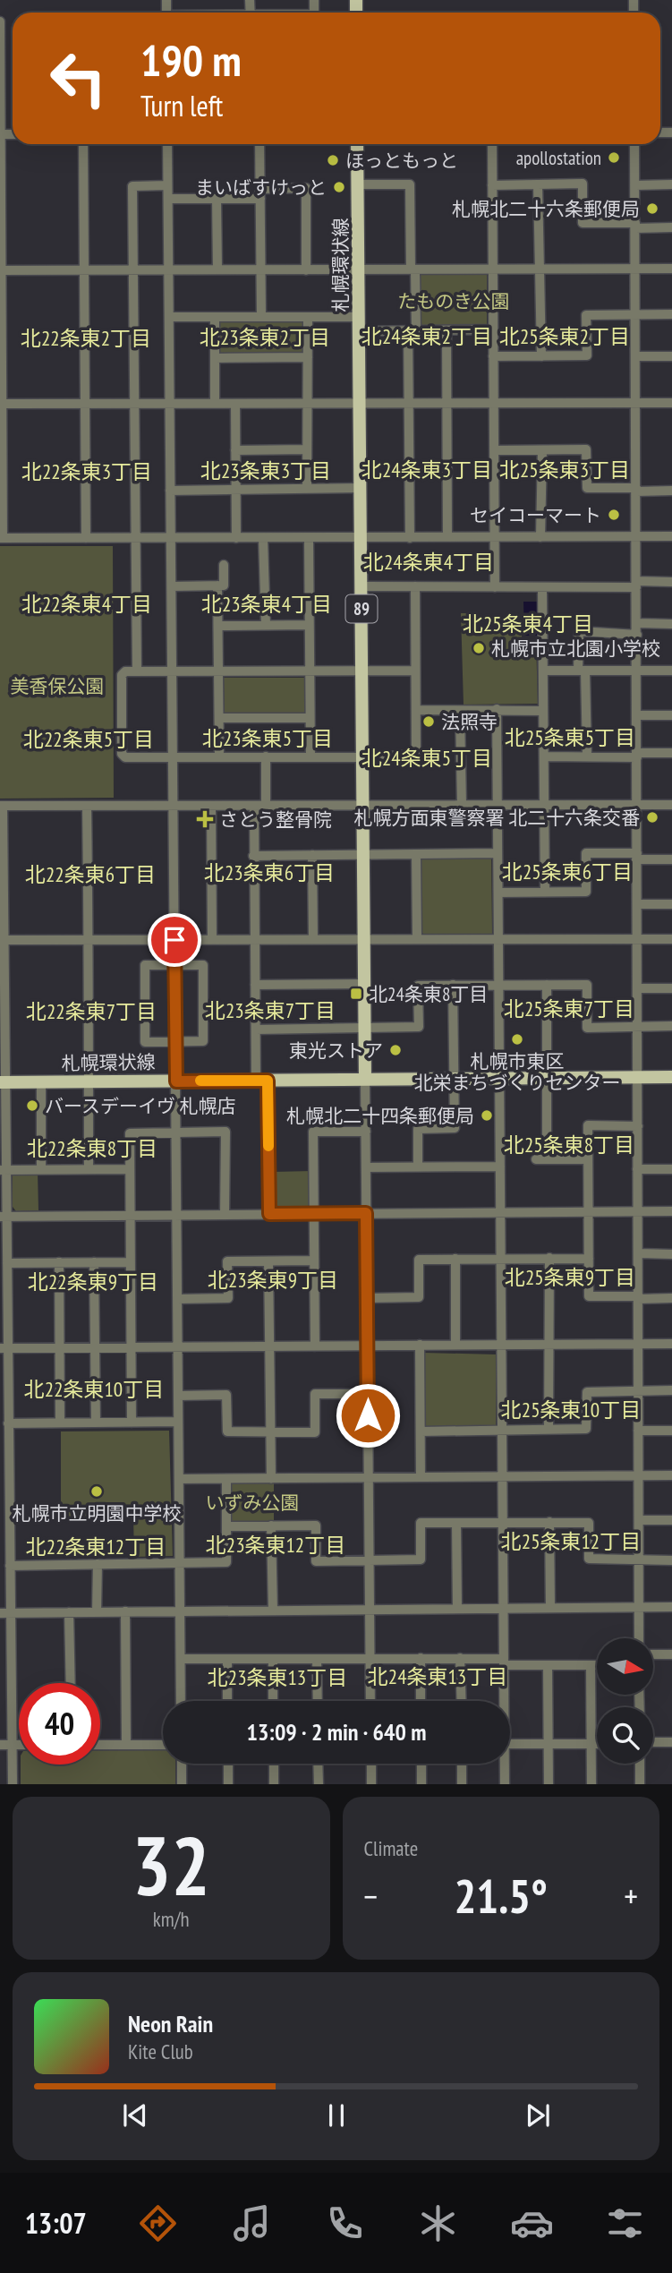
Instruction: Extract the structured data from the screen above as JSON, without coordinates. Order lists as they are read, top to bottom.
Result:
{
  "streets": {
    "main road": ["札幌環状線", "89"]
  },
  "districts": [
    "北24条東2丁目",
    "北25条東2丁目",
    "北23条東2丁目",
    "北22条東2丁目",
    "北24条東3丁目",
    "北25条東3丁目",
    "北23条東3丁目",
    "北22条東3丁目",
    "北24条東4丁目",
    "北22条東4丁目",
    "北23条東4丁目",
    "北25条東4丁目",
    "北25条東5丁目",
    "北23条東5丁目",
    "北22条東5丁目",
    "北24条東5丁目",
    "北25条東6丁目",
    "北23条東6丁目",
    "北22条東6丁目",
    "北25条東7丁目",
    "北23条東7丁目",
    "北22条東7丁目",
    "北25条東8丁目",
    "北22条東8丁目",
    "北25条東9丁目",
    "北23条東9丁目",
    "北22条東9丁目",
    "北22条東10丁目",
    "北25条東10丁目",
    "北25条東12丁目",
    "北23条東12丁目",
    "北22条東12丁目",
    "北24条東13丁目",
    "北23条東13丁目"
  ],
  "parks": ["たものき公園", "美香保公園", "いずみ公園"],
  "places": {
    "other": [
      "apollostation",
      "ほっともっと",
      "まいばすけっと",
      "札幌北二十六条郵便局",
      "セイコーマート",
      "札幌市立北園小学校",
      "法照寺",
      "札幌方面東警察署 北二十六条交番",
      "札幌市東区 北栄まちづくりセンター",
      "東光ストア",
      "バースデーイヴ 札幌店",
      "札幌北二十四条郵便局",
      "札幌市立明園中学校"
    ],
    "health": ["さとう整骨院"],
    "transit": ["北24条東8丁目"]
  },
  "north": "right",
  "page": {
    "turn": ["190 m", "Turn left"],
    "limit": "40",
    "trip": "13:09 · 2 min · 640 m",
    "tile": [
      ["32", "km/h"],
      "Climate"
    ],
    "heat": ["−", "21.5°", "+"],
    "song": ["Neon Rain", "Kite Club"],
    "tabs": "13:07"
  }
}
